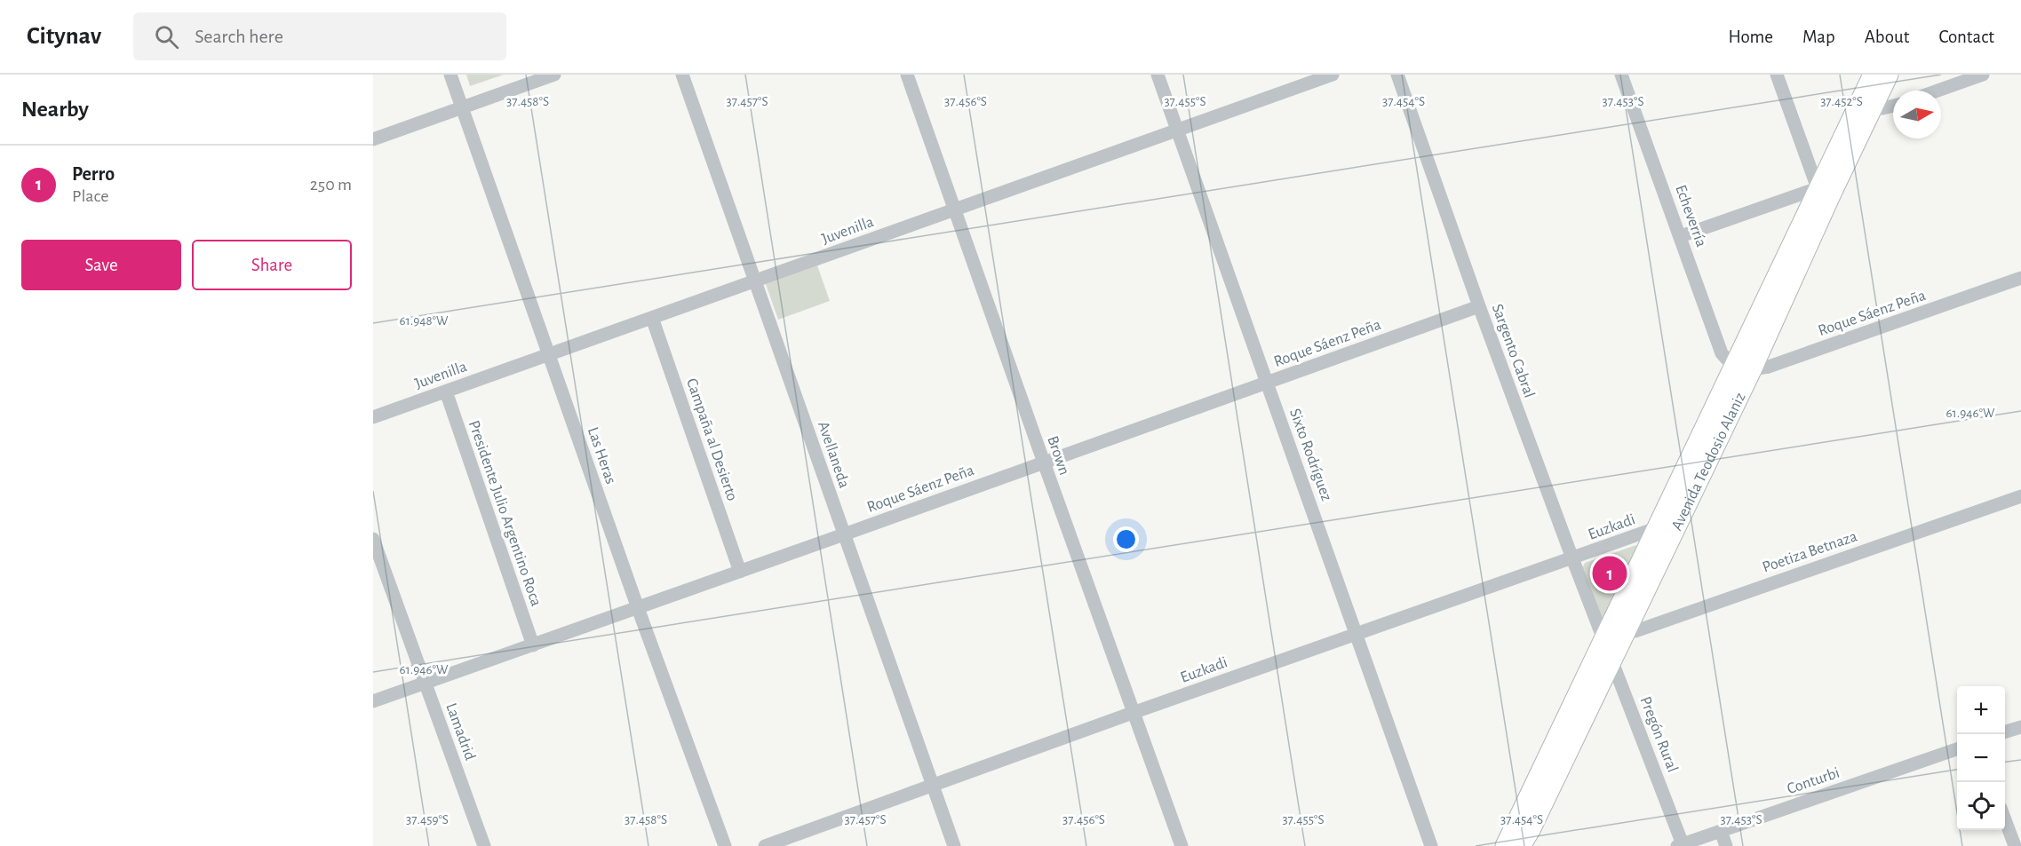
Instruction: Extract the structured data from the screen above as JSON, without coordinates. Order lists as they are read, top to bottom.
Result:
{
  "streets": {
    "main road": ["Avenida Teodosio Alaniz"],
    "street": [
      "Echeverría",
      "Juvenilla",
      "Roque Sáenz Peña",
      "Sargento Cabral",
      "Campaña al Desierto",
      "Avellaneda",
      "Sixto Rodríguez",
      "Las Heras",
      "Brown",
      "Presidente Julio Argentino Roca",
      "Euzkadi",
      "Poetiza Betnaza",
      "Lamadrid",
      "Pregón Rural",
      "Conturbi"
    ]
  },
  "crossings": [
    ["Echeverría", "Roque Sáenz Peña"],
    ["Echeverría", "Avenida Teodosio Alaniz"],
    ["Juvenilla", "Campaña al Desierto"],
    ["Juvenilla", "Avellaneda"],
    ["Juvenilla", "Sixto Rodríguez"],
    ["Juvenilla", "Las Heras"],
    ["Juvenilla", "Brown"],
    ["Juvenilla", "Presidente Julio Argentino Roca"],
    ["Roque Sáenz Peña", "Sargento Cabral"],
    ["Roque Sáenz Peña", "Campaña al Desierto"],
    ["Roque Sáenz Peña", "Avellaneda"],
    ["Roque Sáenz Peña", "Sixto Rodríguez"],
    ["Roque Sáenz Peña", "Las Heras"],
    ["Roque Sáenz Peña", "Brown"],
    ["Roque Sáenz Peña", "Avenida Teodosio Alaniz"],
    ["Roque Sáenz Peña", "Presidente Julio Argentino Roca"],
    ["Roque Sáenz Peña", "Lamadrid"],
    ["Sargento Cabral", "Avenida Teodosio Alaniz"],
    ["Sargento Cabral", "Euzkadi"],
    ["Sargento Cabral", "Poetiza Betnaza"],
    ["Avellaneda", "Euzkadi"],
    ["Sixto Rodríguez", "Euzkadi"],
    ["Brown", "Euzkadi"],
    ["Avenida Teodosio Alaniz", "Euzkadi"],
    ["Avenida Teodosio Alaniz", "Poetiza Betnaza"],
    ["Avenida Teodosio Alaniz", "Pregón Rural"],
    ["Pregón Rural", "Conturbi"]
  ],
  "north": "right",
  "page": {
    "header": "Citynav",
    "search": "Search here",
    "nav": [
      "Home",
      "Map",
      "About",
      "Contact"
    ],
    "heading": "Nearby",
    "list": [
      {
        "mark": "1",
        "name": "Perro",
        "note": "Place",
        "value": "250 m"
      }
    ],
    "buttons": ["Save", "Share"],
    "pins": "1",
    "map_buttons": ["+", "−"]
  },
  "coordinates": [
    "37.458°S",
    "37.457°S",
    "37.456°S",
    "37.455°S",
    "37.454°S",
    "37.453°S",
    "37.452°S",
    "61.948°W",
    "61.946°W",
    "37.459°S"
  ]
}
